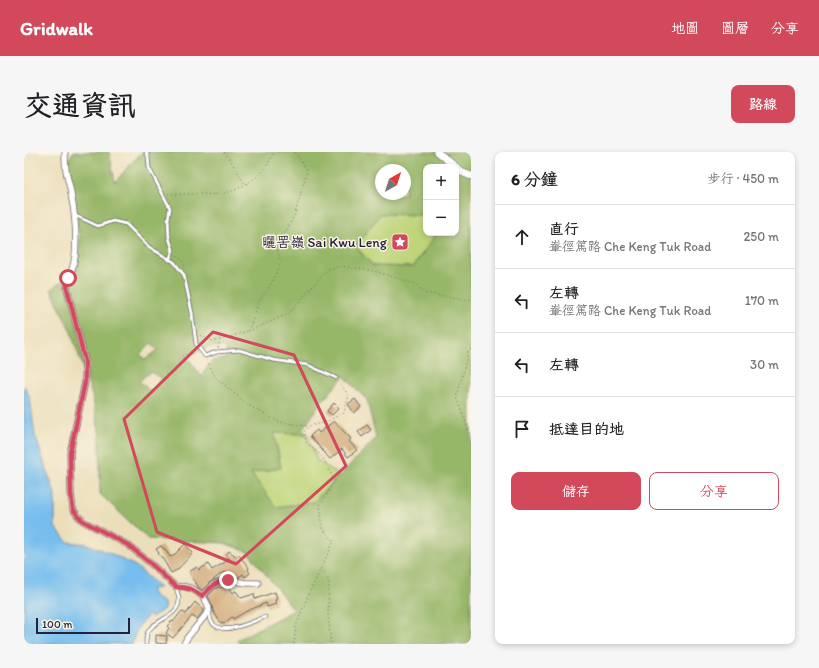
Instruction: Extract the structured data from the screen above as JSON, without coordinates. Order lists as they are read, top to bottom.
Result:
{
  "places": {
    "place": ["曬罟嶺 Sai Kwu Leng"]
  },
  "scale_bar": "100 m",
  "north": "top right",
  "page": {
    "header": "Gridwalk",
    "nav": ["地圖", "圖層", "分享"],
    "buttons": [
      "路線",
      ["儲存", "分享"]
    ],
    "title": "交通資訊",
    "heading": ["6 分鐘", "步行 · 450 m"],
    "map_buttons": ["+", "−"],
    "list": [
      ["直行", "輋徑篤路 Che Keng Tuk Road", "250 m"],
      ["左轉", "輋徑篤路 Che Keng Tuk Road", "170 m"],
      ["左轉", "30 m"],
      "抵達目的地"
    ],
    "scale": "100 m"
  }
}
